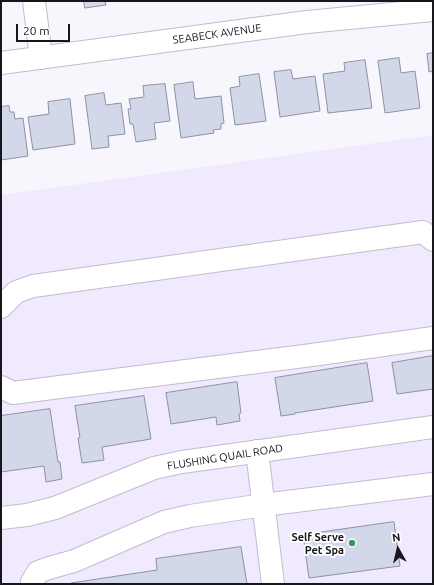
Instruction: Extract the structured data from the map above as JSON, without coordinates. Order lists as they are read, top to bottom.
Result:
{
  "streets": {
    "street": ["SEABECK AVENUE", "FLUSHING QUAIL ROAD"]
  },
  "places": ["Self Serve Pet Spa"],
  "scale_bar": "20 m",
  "north": "top"
}
